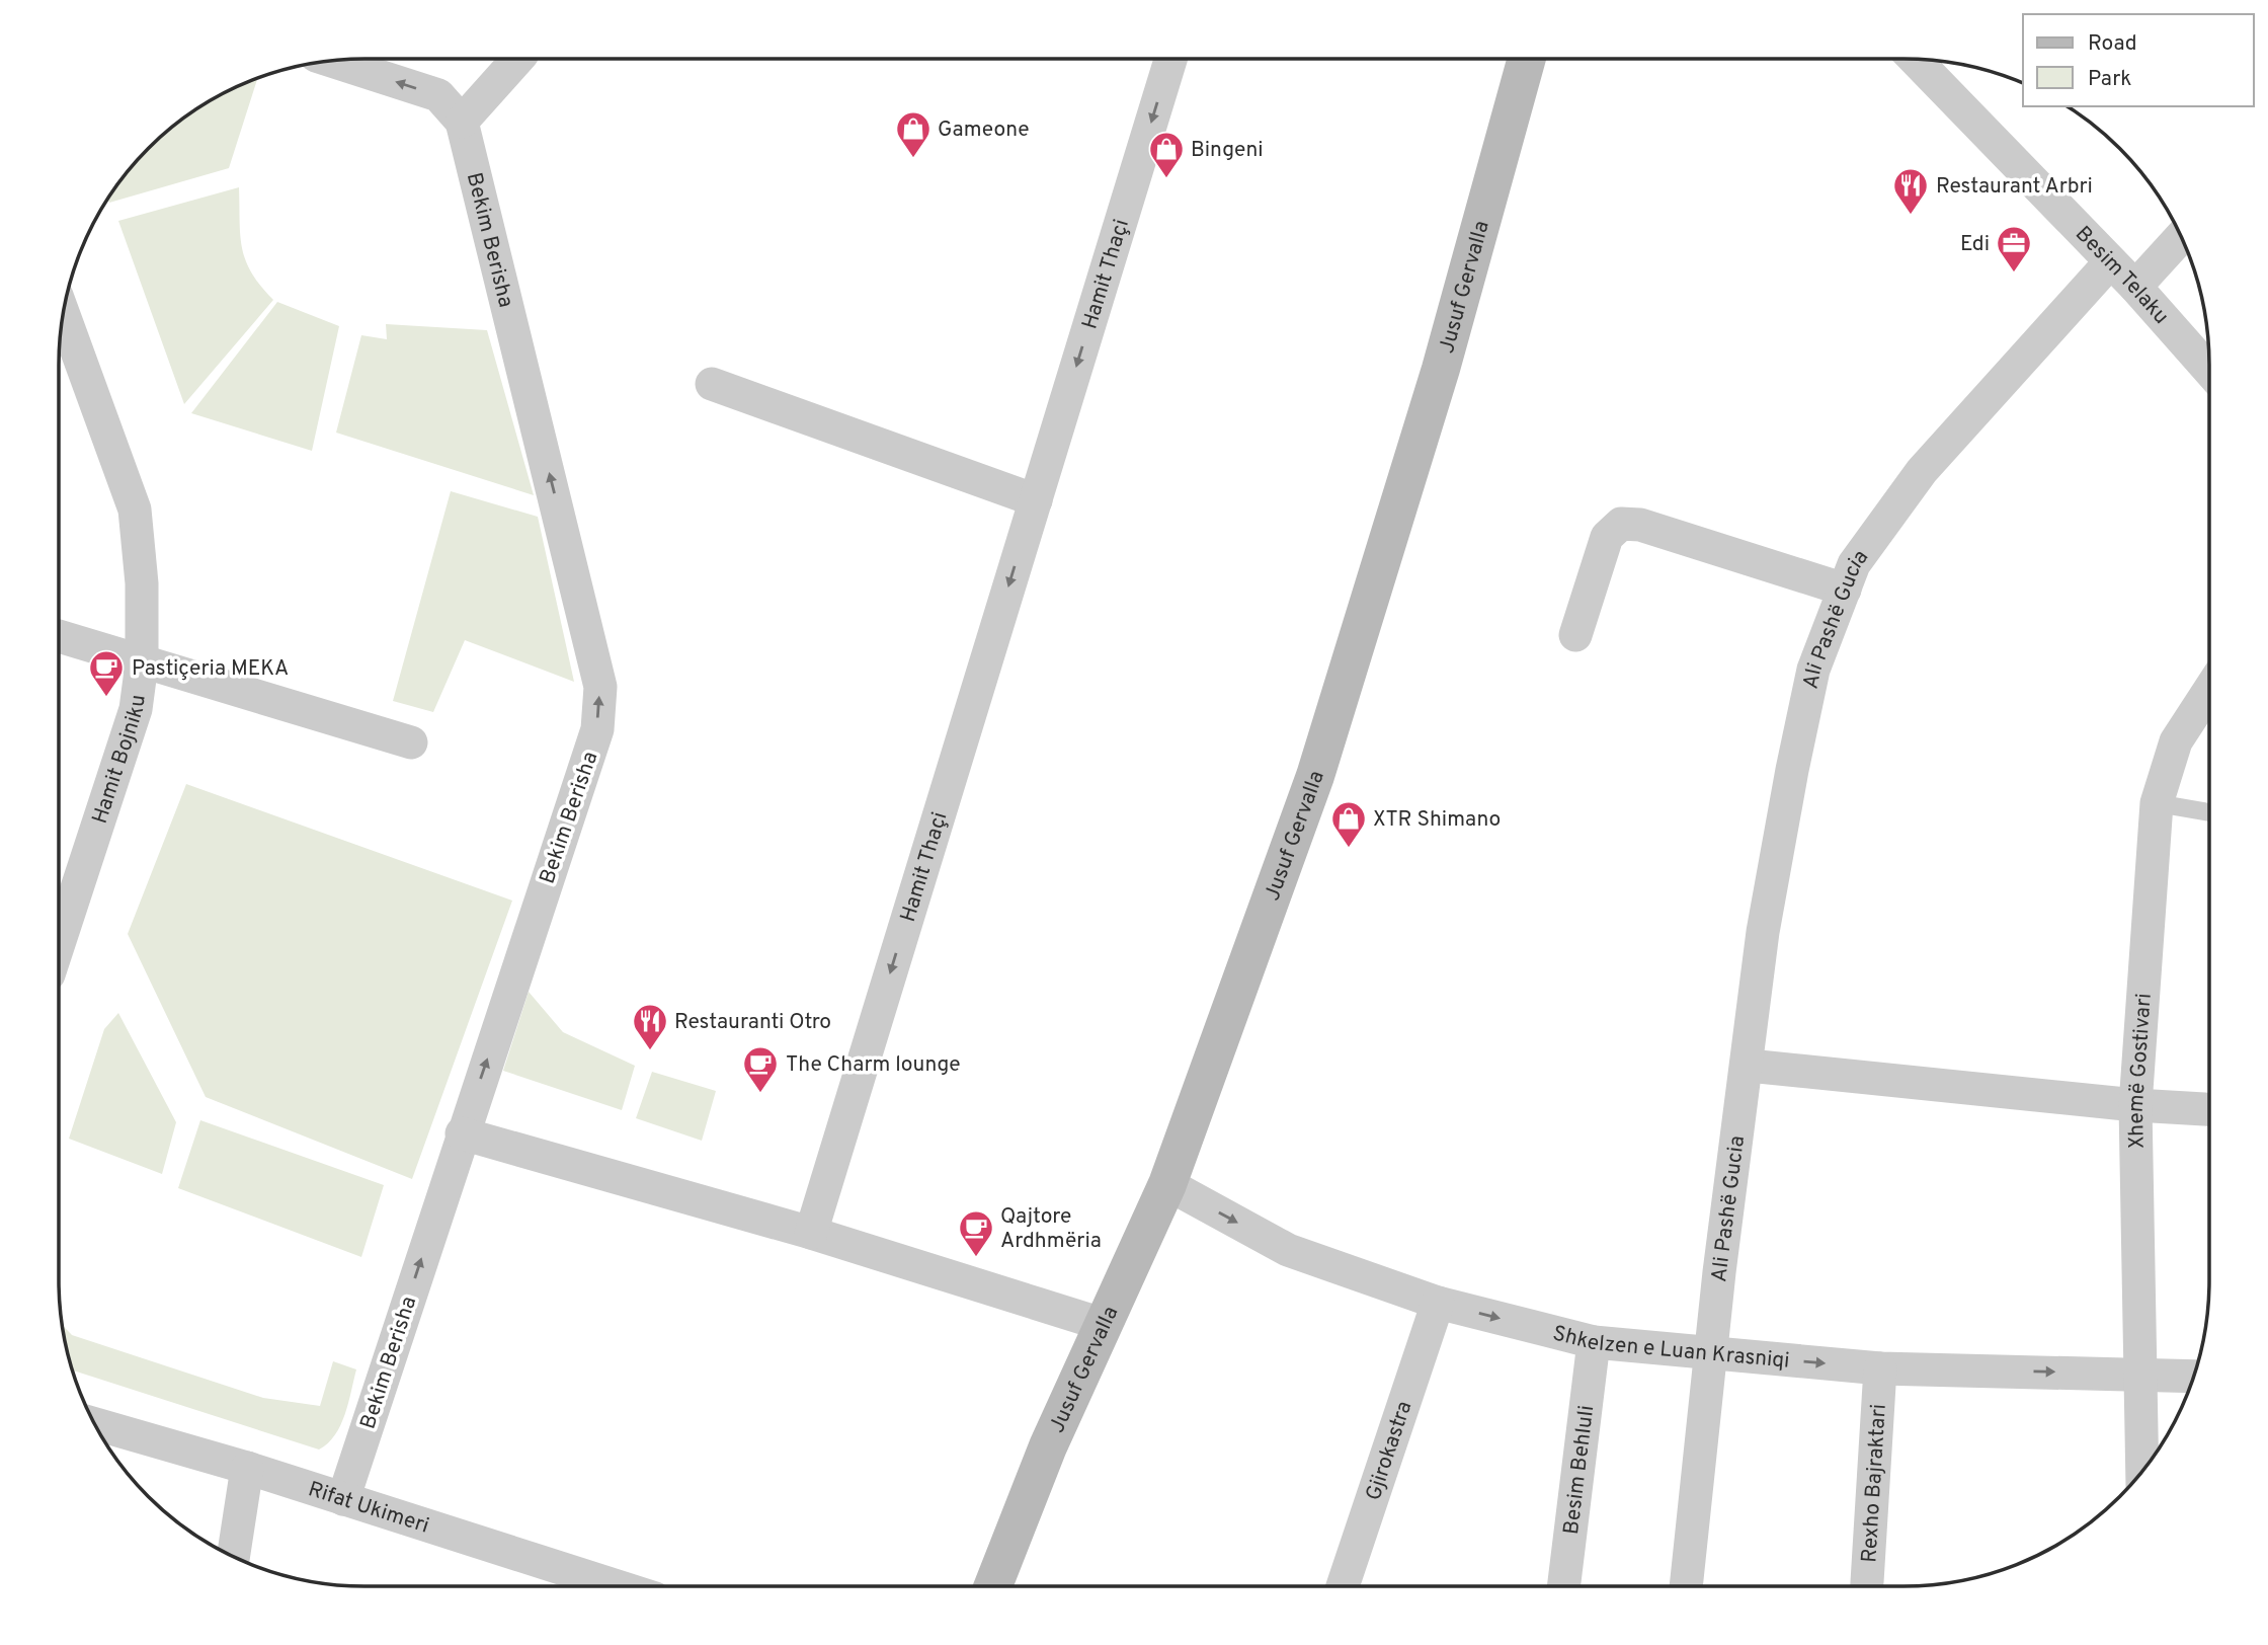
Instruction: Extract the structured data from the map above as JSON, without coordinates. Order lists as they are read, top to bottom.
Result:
{
  "streets": {
    "street": [
      "Bekim Berisha",
      "Hamit Thaçi",
      "Besim Telaku",
      "Jusuf Gervalla",
      "Ali Pashë Gucia",
      "Hamit Bojniku",
      "Xhemë Gostivari",
      "Shkelzen e Luan Krasniqi",
      "Gjirokastra",
      "Besim Behluli",
      "Rexho Bajraktari",
      "Rifat Ukimeri"
    ]
  },
  "crossings": [
    ["Bekim Berisha", "Rifat Ukimeri"],
    ["Besim Telaku", "Ali Pashë Gucia"],
    ["Jusuf Gervalla", "Shkelzen e Luan Krasniqi"],
    ["Ali Pashë Gucia", "Shkelzen e Luan Krasniqi"],
    ["Xhemë Gostivari", "Shkelzen e Luan Krasniqi"],
    ["Shkelzen e Luan Krasniqi", "Gjirokastra"],
    ["Shkelzen e Luan Krasniqi", "Besim Behluli"],
    ["Shkelzen e Luan Krasniqi", "Rexho Bajraktari"]
  ],
  "one_way": ["Bekim Berisha", "Hamit Thaçi"],
  "places": {
    "shop": ["Gameone", "Bingeni", "XTR Shimano"],
    "restaurant": ["Restaurant Arbri", "Restauranti Otro"],
    "office": ["Edi"],
    "cafe": ["Pastiçeria MEKA", "The Charm lounge", "Qajtore Ardhmëria"]
  },
  "legend": ["Road", "Park"]
}
